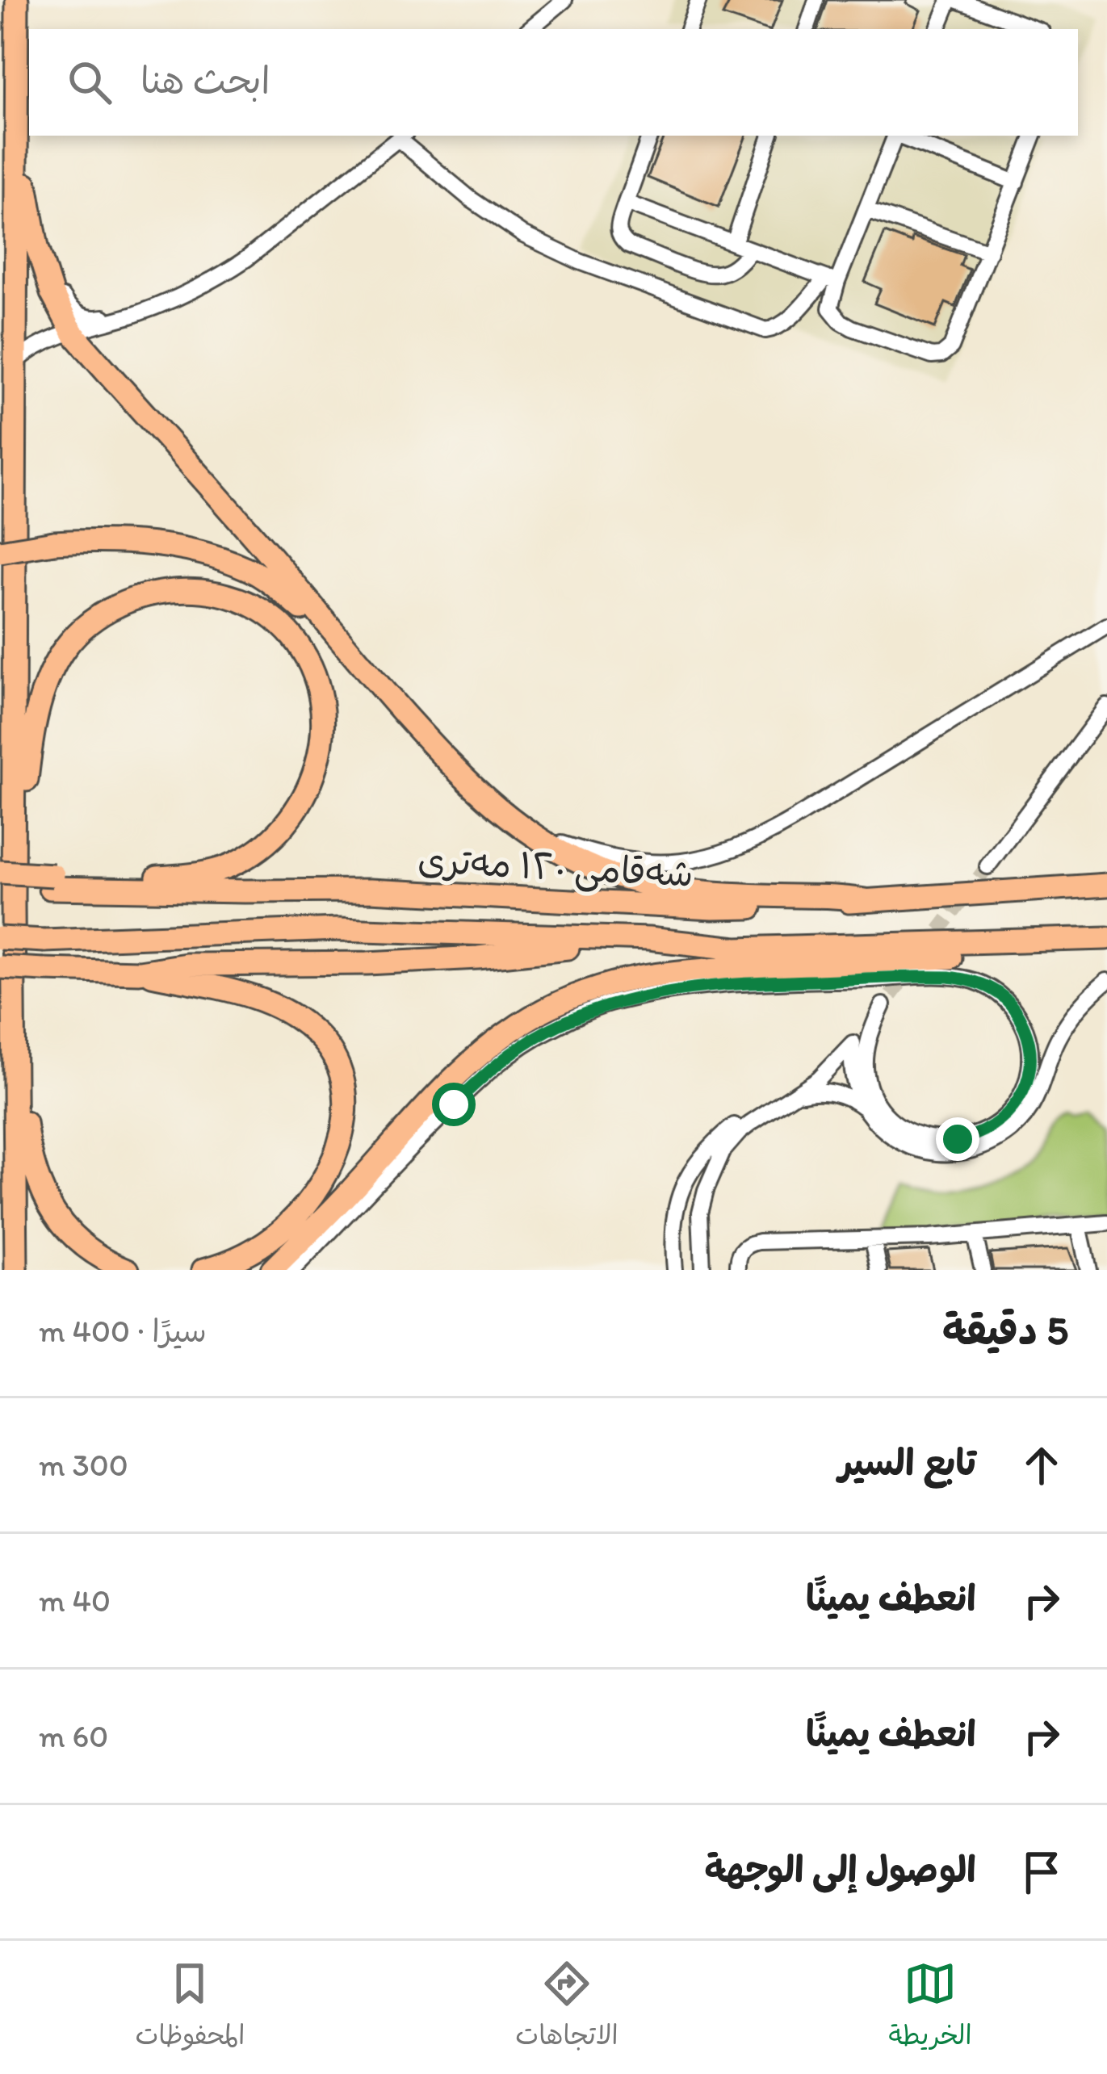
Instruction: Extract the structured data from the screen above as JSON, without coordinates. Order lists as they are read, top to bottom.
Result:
{
  "streets": {
    "highway": ["شەقامی ١٢٠ مەتری"]
  },
  "page": {
    "search": "ابحث هنا",
    "heading": ["5 دقيقة", "سيرًا · 400 m"],
    "list": [
      ["تابع السير", "300 m"],
      ["انعطف يمينًا", "40 m"],
      ["انعطف يمينًا", "60 m"],
      "الوصول إلى الوجهة"
    ],
    "nav": ["الخريطة", "الاتجاهات", "المحفوظات"]
  }
}
